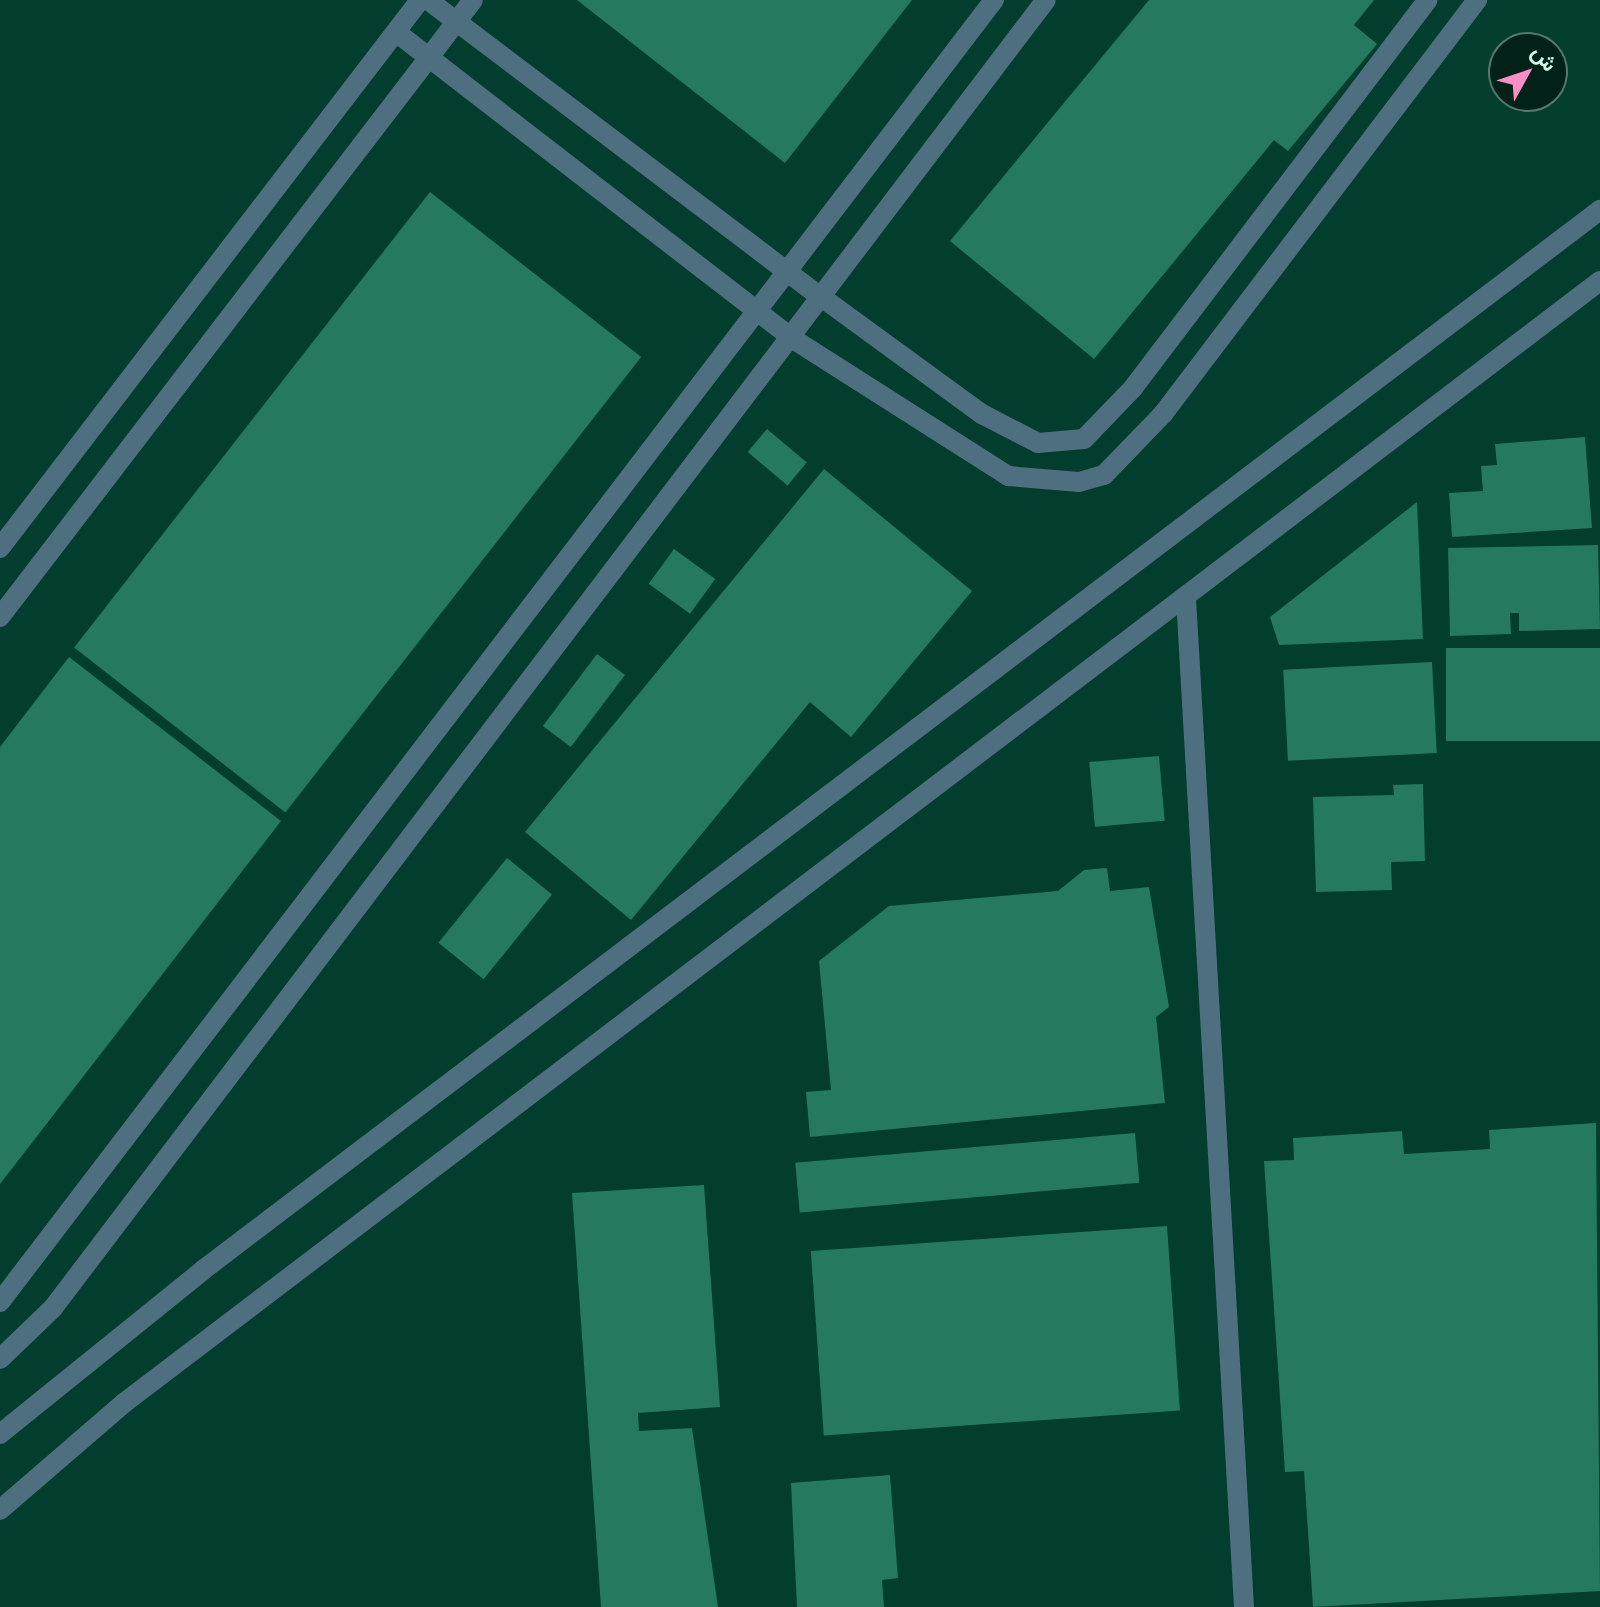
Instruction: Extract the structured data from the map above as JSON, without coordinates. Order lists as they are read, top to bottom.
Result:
{
  "north": "top right"
}
